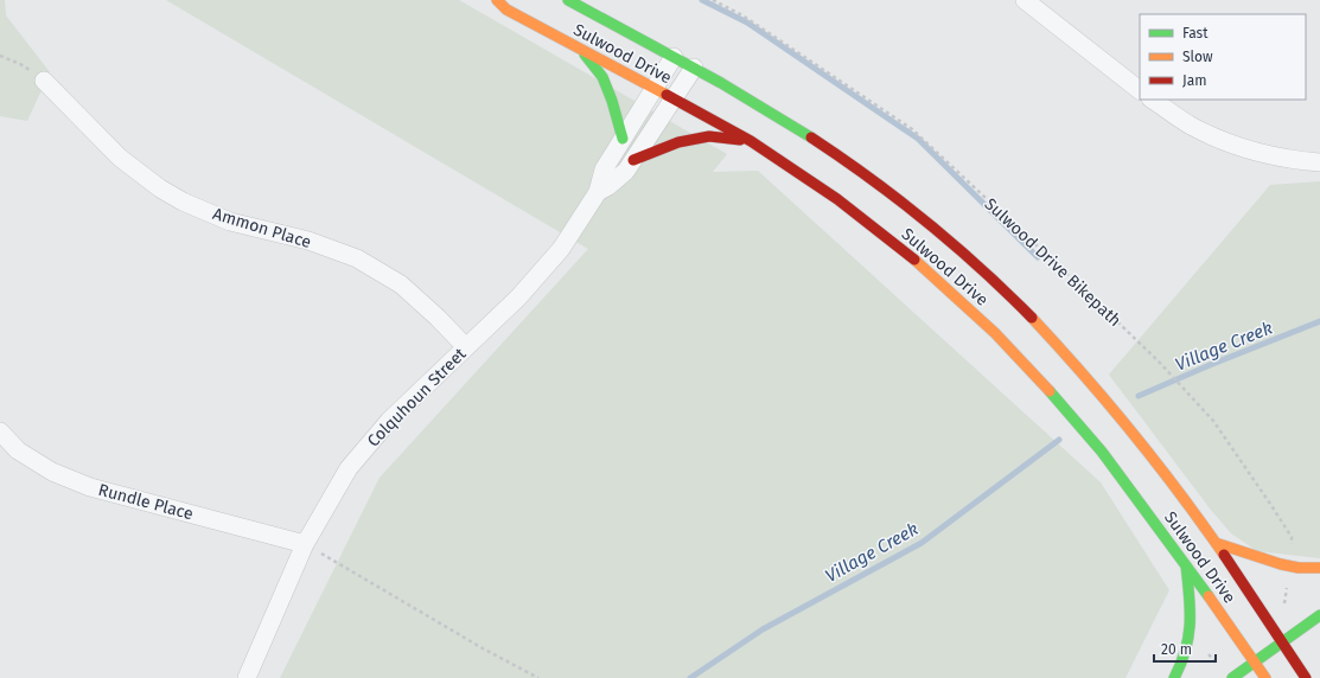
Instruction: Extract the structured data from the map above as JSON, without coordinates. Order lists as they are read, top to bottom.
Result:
{
  "streets": {
    "main road": ["Sulwood Drive"],
    "street": ["Ammon Place", "Colquhoun Street", "Rundle Place"],
    "path": ["Sulwood Drive Bikepath"]
  },
  "crossings": [
    ["Sulwood Drive", "Colquhoun Street"],
    ["Ammon Place", "Colquhoun Street"],
    ["Colquhoun Street", "Rundle Place"]
  ],
  "water": ["Village Creek"],
  "legend": ["Fast", "Slow", "Jam"],
  "scale_bar": "20 m"
}
